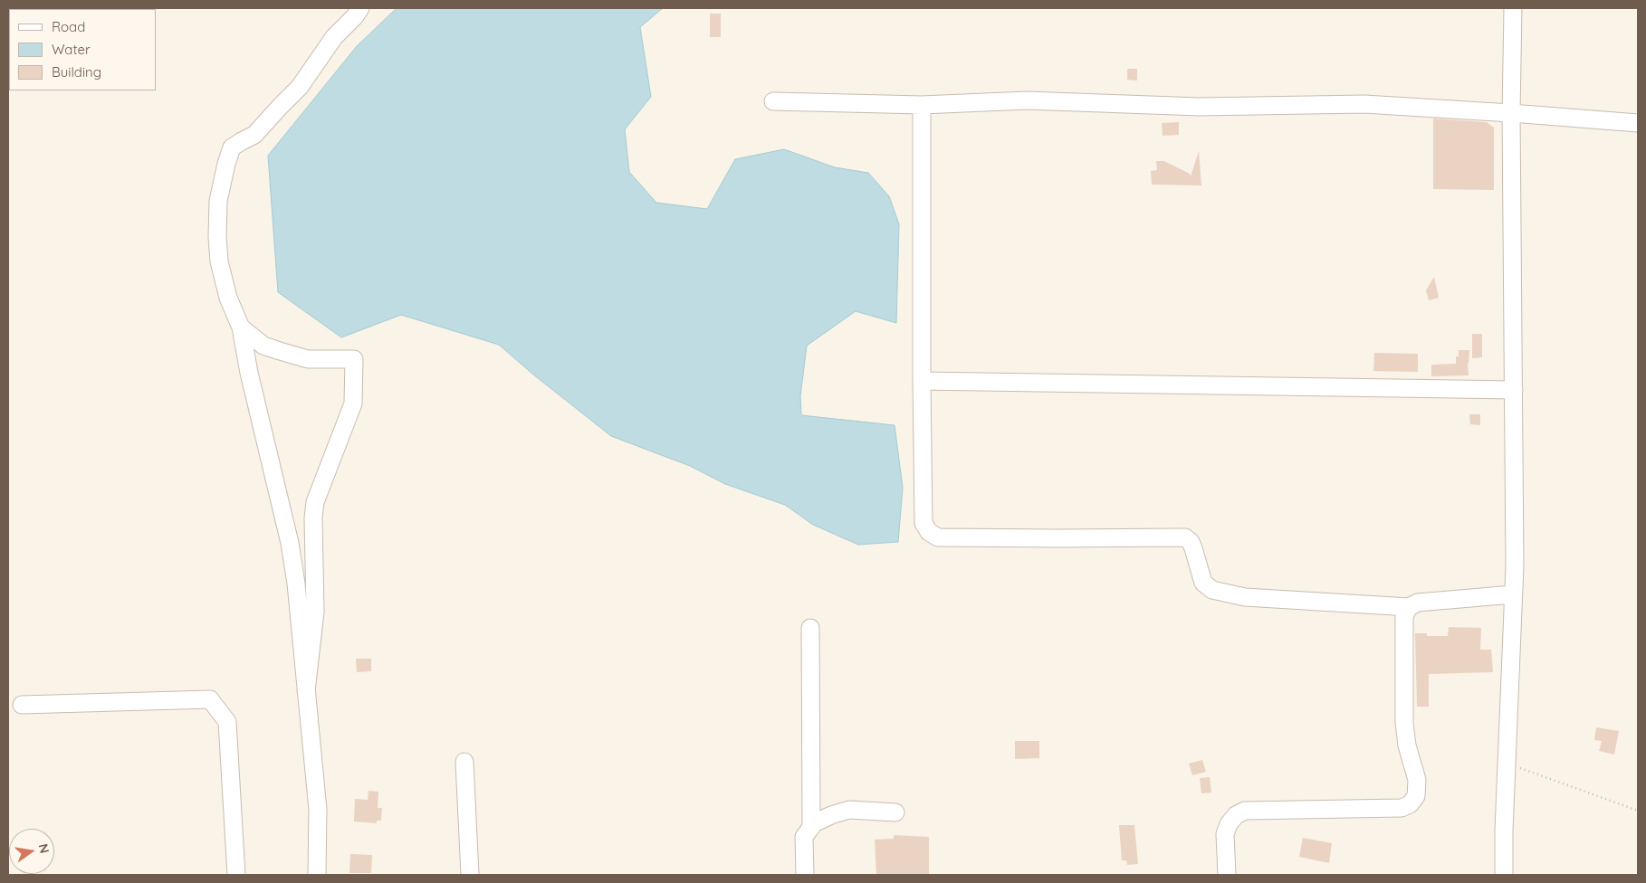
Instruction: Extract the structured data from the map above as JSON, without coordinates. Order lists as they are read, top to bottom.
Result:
{
  "legend": ["Road", "Water", "Building"],
  "north": "right"
}
